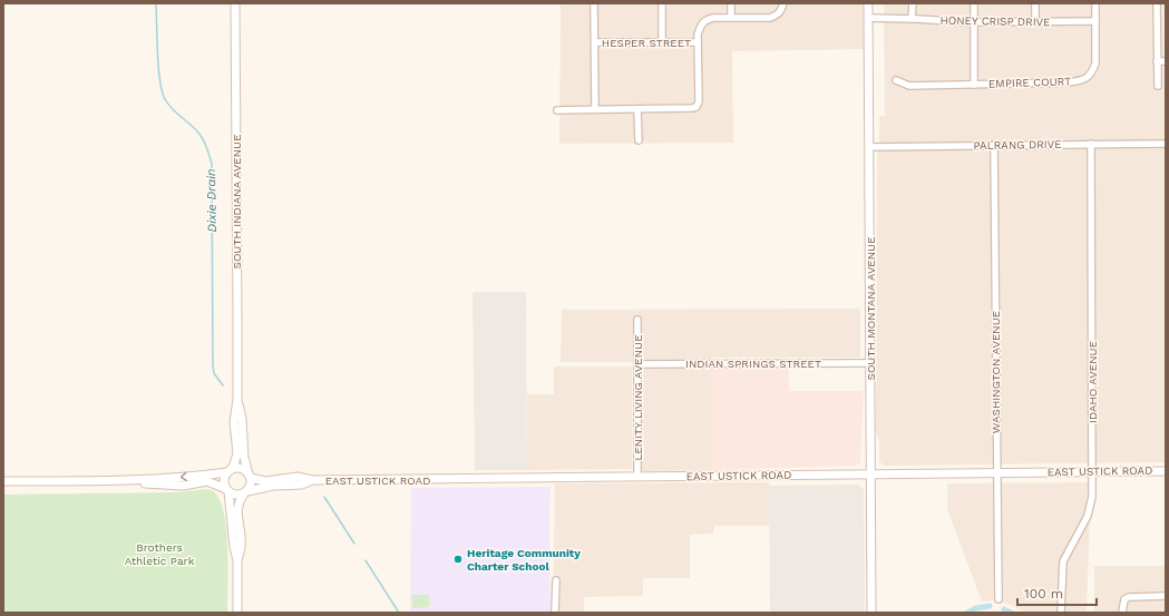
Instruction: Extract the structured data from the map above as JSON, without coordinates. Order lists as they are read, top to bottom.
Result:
{
  "streets": {
    "main road": ["SOUTH INDIANA AVENUE", "SOUTH MONTANA AVENUE", "EAST USTICK ROAD"],
    "street": [
      "HONEY CRISP DRIVE",
      "HESPER STREET",
      "EMPIRE COURT",
      "PALRANG DRIVE",
      "INDIAN SPRINGS STREET",
      "WASHINGTON AVENUE",
      "IDAHO AVENUE",
      "LENITY LIVING AVENUE"
    ]
  },
  "crossings": [
    ["HONEY CRISP DRIVE", "EMPIRE COURT"],
    ["HONEY CRISP DRIVE", "SOUTH MONTANA AVENUE"],
    ["PALRANG DRIVE", "SOUTH MONTANA AVENUE"],
    ["PALRANG DRIVE", "WASHINGTON AVENUE"],
    ["PALRANG DRIVE", "IDAHO AVENUE"],
    ["SOUTH INDIANA AVENUE", "EAST USTICK ROAD"],
    ["SOUTH MONTANA AVENUE", "INDIAN SPRINGS STREET"],
    ["SOUTH MONTANA AVENUE", "EAST USTICK ROAD"],
    ["INDIAN SPRINGS STREET", "LENITY LIVING AVENUE"],
    ["WASHINGTON AVENUE", "EAST USTICK ROAD"],
    ["IDAHO AVENUE", "EAST USTICK ROAD"],
    ["LENITY LIVING AVENUE", "EAST USTICK ROAD"]
  ],
  "water": ["Dixie Drain"],
  "parks": ["Brothers Athletic Park"],
  "places": ["Heritage Community Charter School"],
  "scale_bar": "100 m"
}
